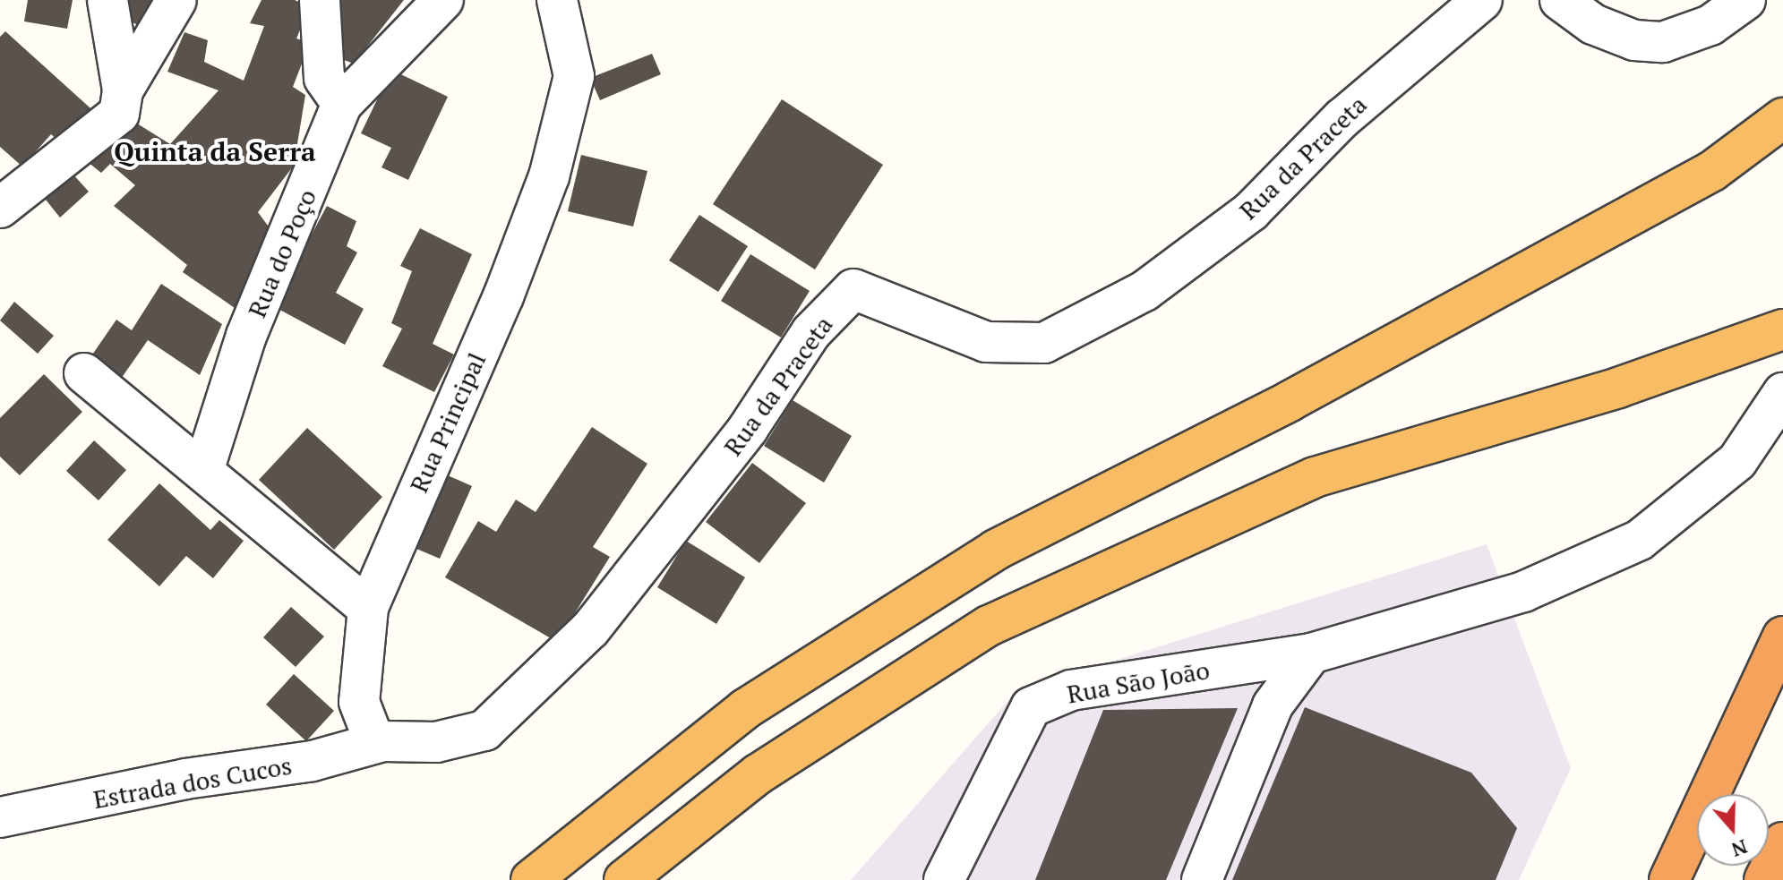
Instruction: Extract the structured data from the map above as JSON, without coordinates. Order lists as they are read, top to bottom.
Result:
{
  "streets": {
    "street": [
      "Rua da Praceta",
      "Rua do Poço",
      "Rua Principal",
      "Rua São João",
      "Estrada dos Cucos"
    ]
  },
  "crossings": [
    ["Rua da Praceta", "Rua Principal"],
    ["Rua da Praceta", "Estrada dos Cucos"],
    ["Rua Principal", "Estrada dos Cucos"]
  ],
  "districts": ["Quinta da Serra"],
  "north": "bottom"
}
